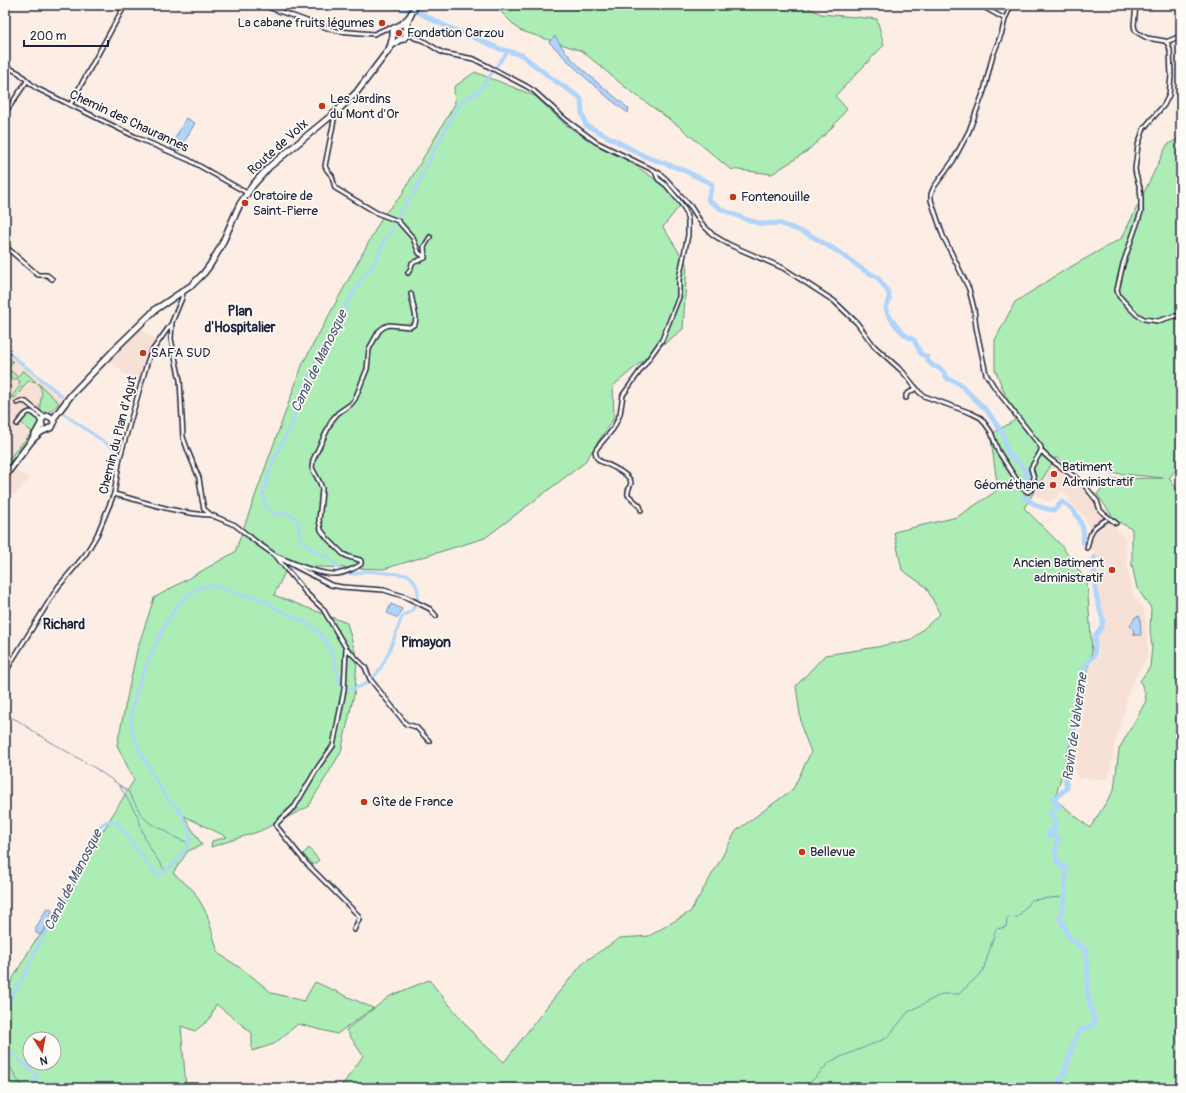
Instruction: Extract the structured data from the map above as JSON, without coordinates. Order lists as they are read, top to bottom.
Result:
{
  "streets": {
    "main road": ["Route de Volx"],
    "street": ["Chemin des Chaurannes", "Chemin du Plan d'Agut"]
  },
  "crossings": [
    ["Chemin des Chaurannes", "Route de Volx"]
  ],
  "districts": ["Plan d'Hospitalier", "Richard", "Pimayon"],
  "water": ["Canal de Manosque", "Ravin de Valverane"],
  "places": [
    "La cabane fruits légumes",
    "Fondation Carzou",
    "Les Jardins du Mont d'Or",
    "Fontenouille",
    "Oratoire de Saint-Pierre",
    "SAFA SUD",
    "Batiment Administratif",
    "Géométhane",
    "Ancien Batiment administratif",
    "Gîte de France",
    "Bellevue"
  ],
  "scale_bar": "200 m",
  "north": "bottom"
}
